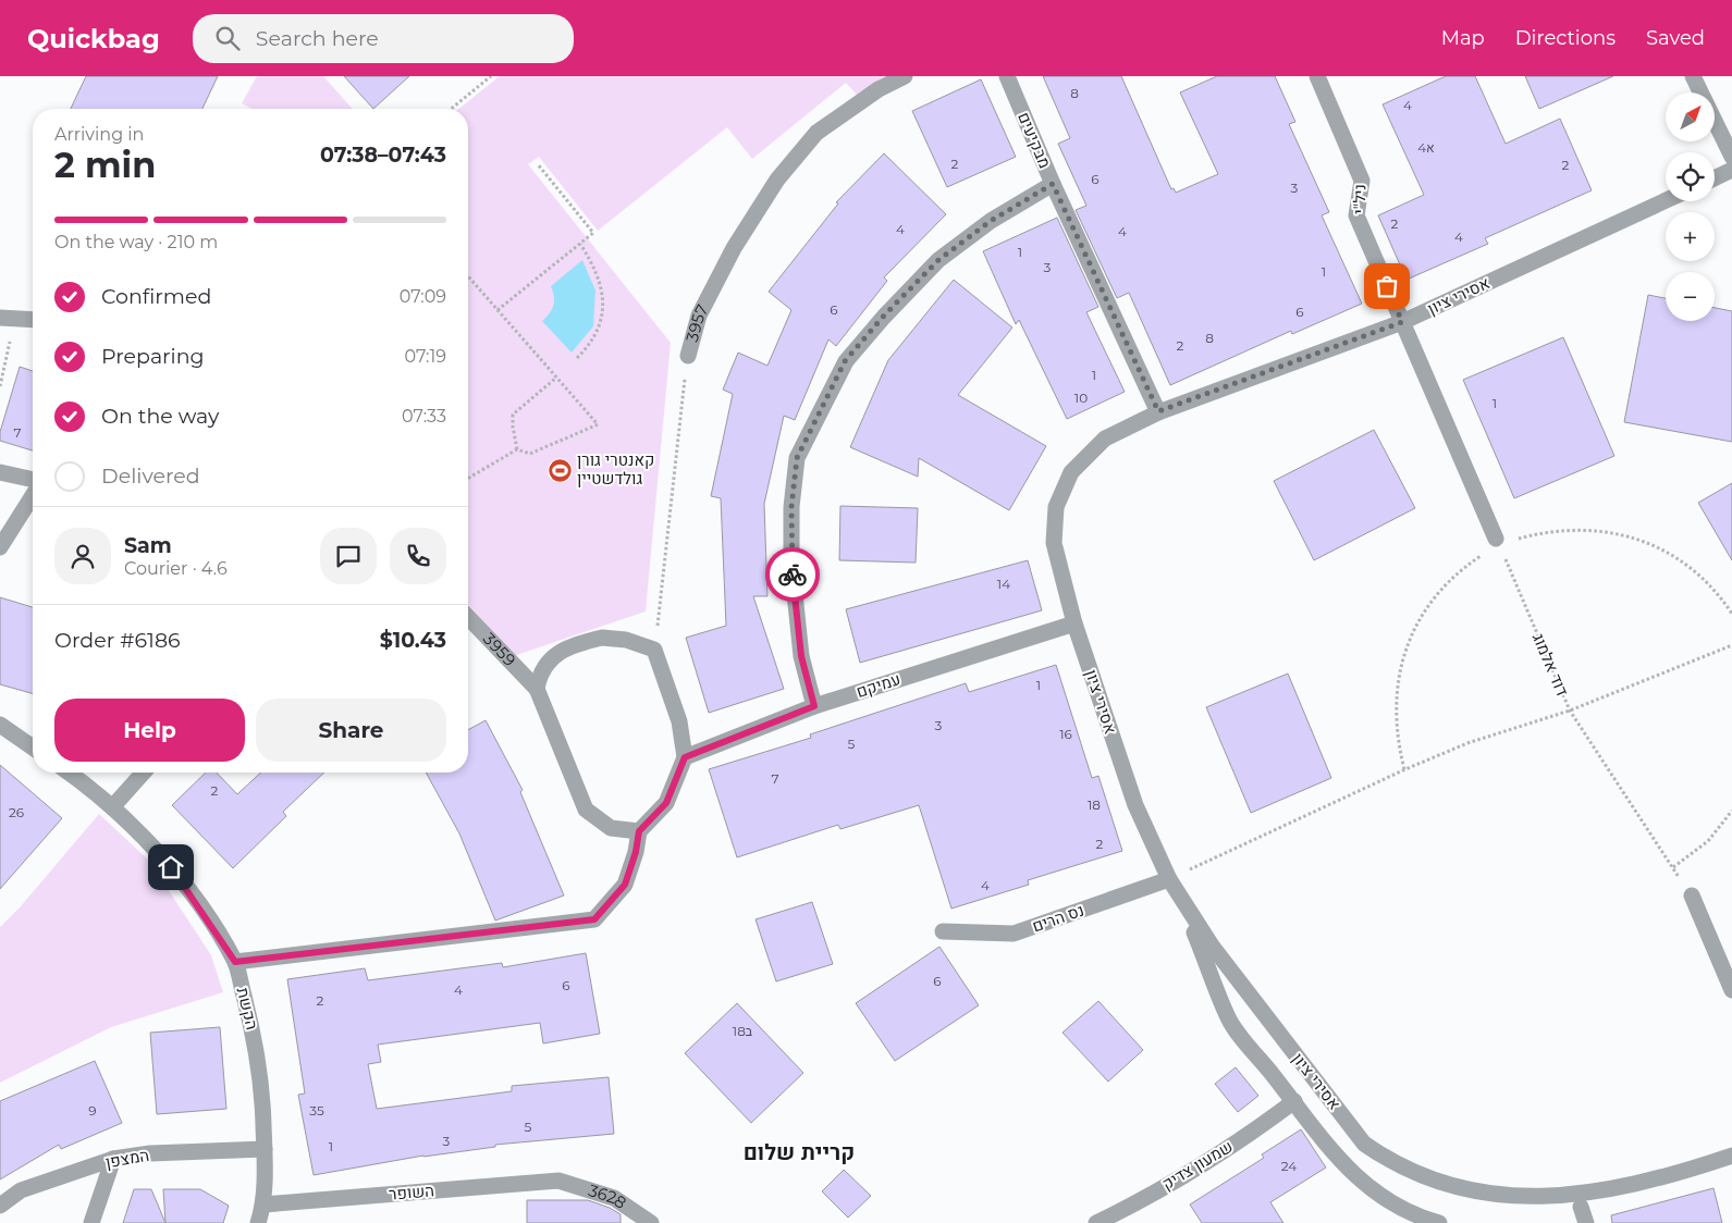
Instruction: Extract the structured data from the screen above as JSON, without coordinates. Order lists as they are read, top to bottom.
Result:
{
  "streets": {
    "street": [
      "מבקיעים",
      "ניל\"י",
      "אסירי ציון",
      "3957",
      "3959",
      "עמיקם",
      "נס הרים",
      "הקשת",
      "המצפן",
      "שמעון צדיק",
      "השופר",
      "3628"
    ],
    "path": ["דוד אלמוג"]
  },
  "crossings": [
    ["מבקיעים", "אסירי ציון"],
    ["ניל\"י", "אסירי ציון"],
    ["אסירי ציון", "עמיקם"],
    ["אסירי ציון", "נס הרים"],
    ["3957", "3959"],
    ["3957", "עמיקם"],
    ["3959", "עמיקם"],
    ["הקשת", "המצפן"],
    ["הקשת", "השופר"],
    ["השופר", "3628"]
  ],
  "districts": ["קריית שלום"],
  "places": {
    "sports": ["קאנטרי גורן גולדשטיין"]
  },
  "house_numbers": [
    "8",
    "4",
    "4א",
    "2",
    "2",
    "6",
    "3",
    "2",
    "4",
    "4",
    "4",
    "1",
    "3",
    "1",
    "6",
    "6",
    "8",
    "2",
    "1",
    "10",
    "1",
    "7",
    "14",
    "1",
    "3",
    "16",
    "5",
    "7",
    "2",
    "18",
    "26",
    "2",
    "4",
    "6",
    "6",
    "4",
    "2",
    "18ב",
    "9",
    "35",
    "5",
    "3",
    "1",
    "24"
  ],
  "north": "top right",
  "page": {
    "header": "Quickbag",
    "search": "Search here",
    "nav": ["Map", "Directions", "Saved"],
    "map_buttons": ["+", "−"],
    "heading": ["2 min", "Arriving in", "07:38–07:43"],
    "panel": [
      "Sam",
      "Courier · 4.6",
      "Order #6186",
      "$10.43"
    ],
    "bar": "On the way · 210 m",
    "list": [
      ["Confirmed", "07:09"],
      ["Preparing", "07:19"],
      ["On the way", "07:33"],
      "Delivered"
    ],
    "buttons": ["Help", "Share"]
  }
}
